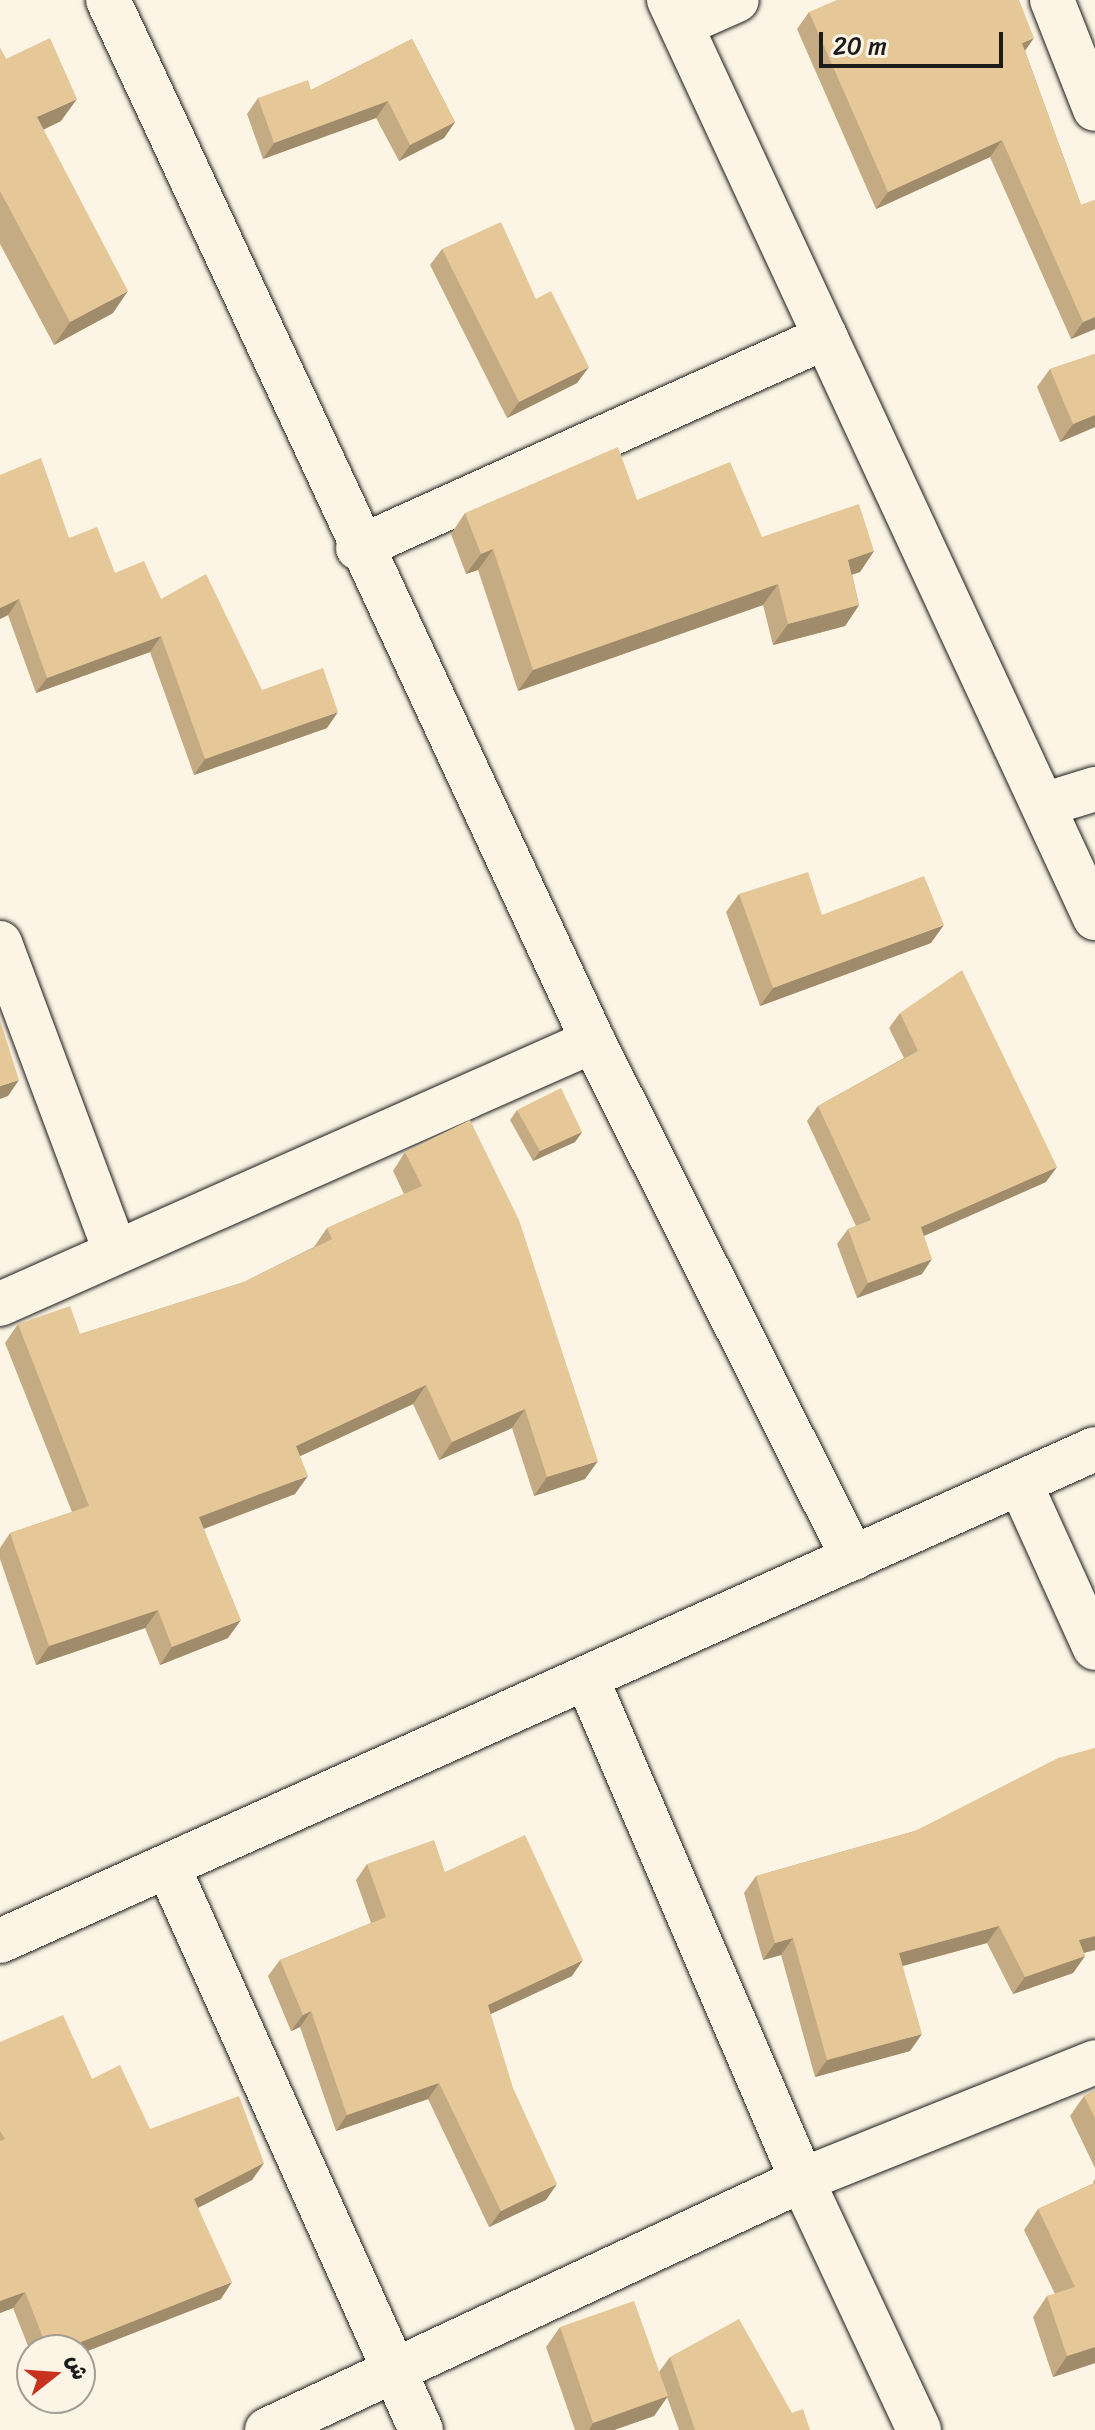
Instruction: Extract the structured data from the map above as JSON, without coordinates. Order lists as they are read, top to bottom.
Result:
{
  "scale_bar": "20 m",
  "north": "right"
}
